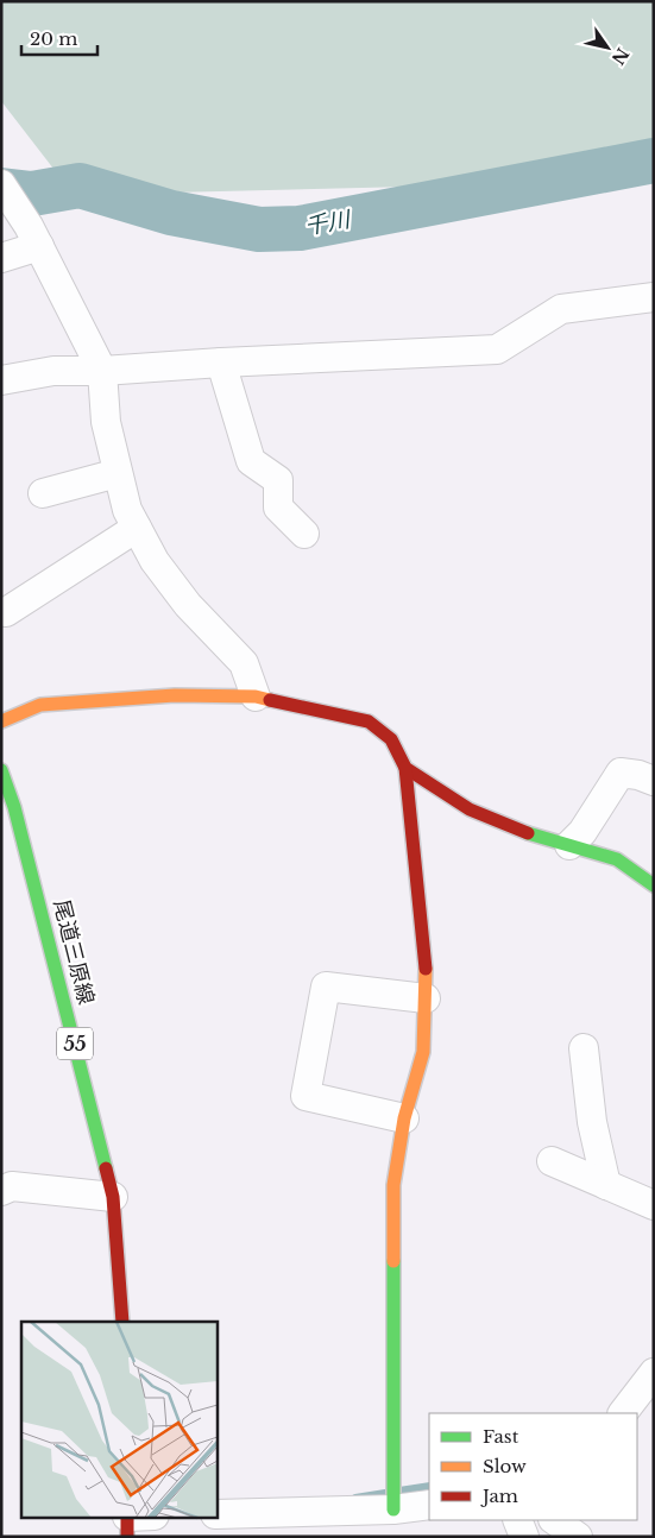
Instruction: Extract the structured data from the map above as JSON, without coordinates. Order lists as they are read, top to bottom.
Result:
{
  "streets": {
    "street": ["尾道三原線", "55"]
  },
  "water": ["千川"],
  "legend": ["Fast", "Slow", "Jam"],
  "scale_bar": "20 m",
  "north": "bottom right"
}
